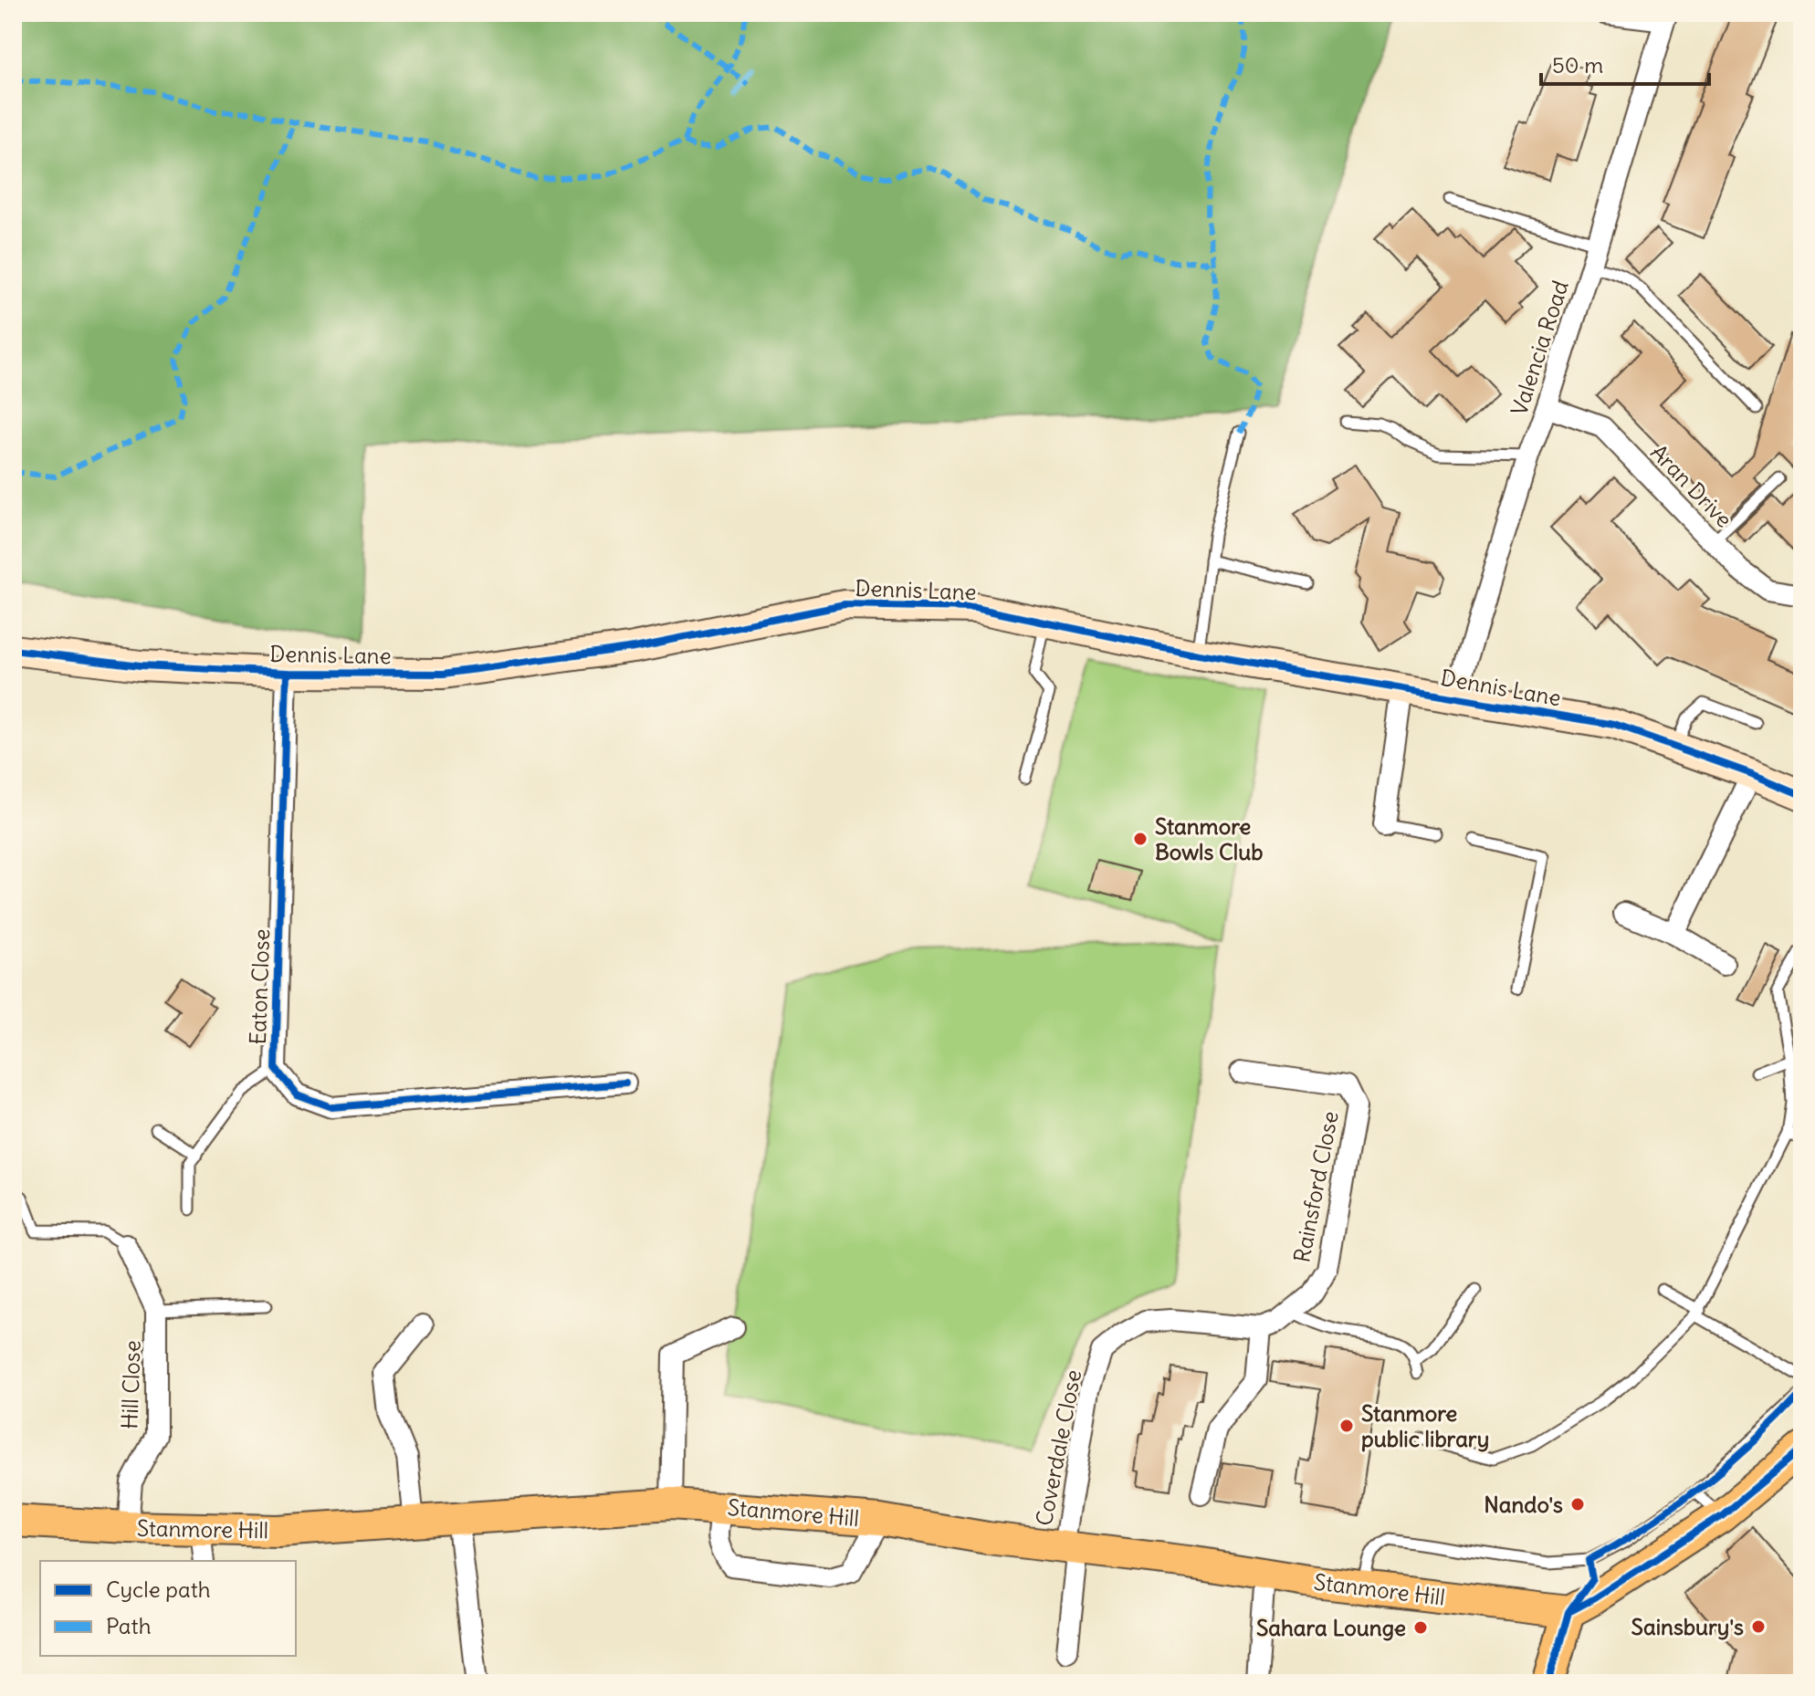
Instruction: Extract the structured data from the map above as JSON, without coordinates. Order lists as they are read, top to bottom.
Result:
{
  "streets": {
    "main road": ["Stanmore Hill"],
    "street": [
      "Valencia Road",
      "Aran Drive",
      "Dennis Lane",
      "Eaton Close",
      "Rainsford Close",
      "Hill Close",
      "Coverdale Close"
    ]
  },
  "crossings": [
    ["Valencia Road", "Aran Drive"],
    ["Valencia Road", "Dennis Lane"],
    ["Dennis Lane", "Eaton Close"],
    ["Rainsford Close", "Coverdale Close"],
    ["Hill Close", "Stanmore Hill"],
    ["Coverdale Close", "Stanmore Hill"]
  ],
  "places": [
    "Stanmore Bowls Club",
    "Stanmore public library",
    "Nando's",
    "Sainsbury's",
    "Sahara Lounge"
  ],
  "legend": ["Cycle path", "Path"],
  "scale_bar": "50 m"
}
